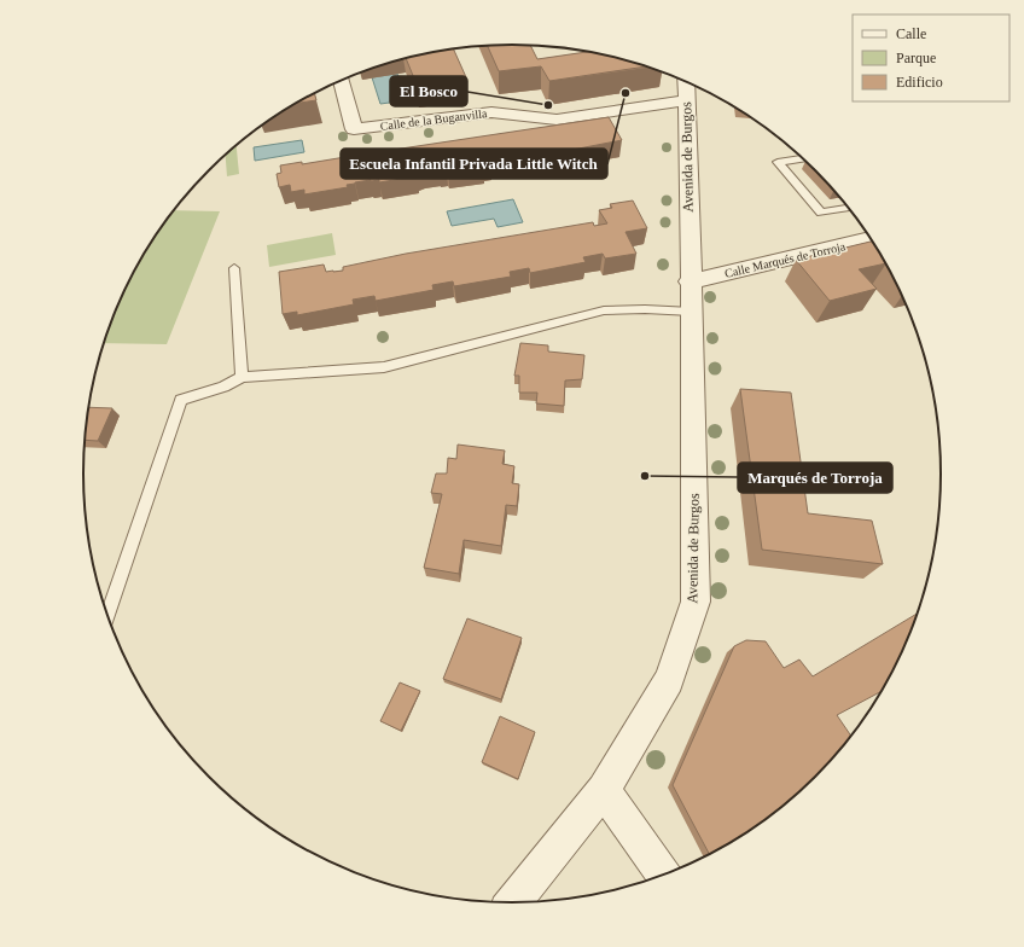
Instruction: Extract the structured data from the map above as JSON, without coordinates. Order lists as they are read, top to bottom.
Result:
{
  "streets": {
    "street": ["Calle de la Buganvilla", "Avenida de Burgos", "Calle Marqués de Torroja"]
  },
  "crossings": [
    ["Calle de la Buganvilla", "Avenida de Burgos"],
    ["Avenida de Burgos", "Calle Marqués de Torroja"]
  ],
  "places": ["Escuela Infantil Privada Little Witch", "El Bosco", "Marqués de Torroja"],
  "legend": ["Calle", "Parque", "Edificio"]
}
